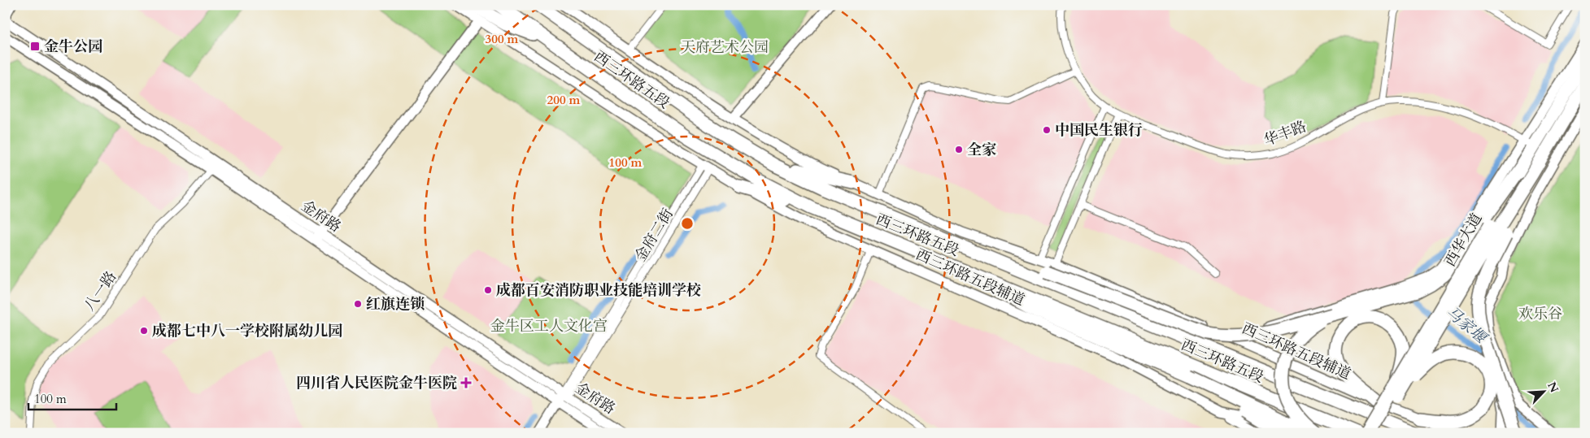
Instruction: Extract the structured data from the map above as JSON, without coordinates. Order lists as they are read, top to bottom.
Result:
{
  "streets": {
    "highway": ["西三环路五段", "西华大道"],
    "street": [
      "华丰路",
      "金府路",
      "金府二街",
      "西三环路五段辅道",
      "八一路"
    ]
  },
  "crossings": [
    ["华丰路", "西华大道"],
    ["金府路", "金府二街"],
    ["金府路", "八一路"],
    ["金府二街", "西三环路五段辅道"]
  ],
  "water": ["马家堰"],
  "parks": ["天府艺术公园", "欢乐谷", "金牛区工人文化宫"],
  "places": {
    "transit": ["金牛公园"],
    "other": [
      "中国民生银行",
      "全家",
      "成都百安消防职业技能培训学校",
      "红旗连锁",
      "成都七中八一学校附属幼儿园"
    ],
    "health": ["四川省人民医院金牛医院"]
  },
  "scale_bar": "100 m",
  "north": "top right",
  "rings": ["300 m", "200 m", "100 m"]
}
